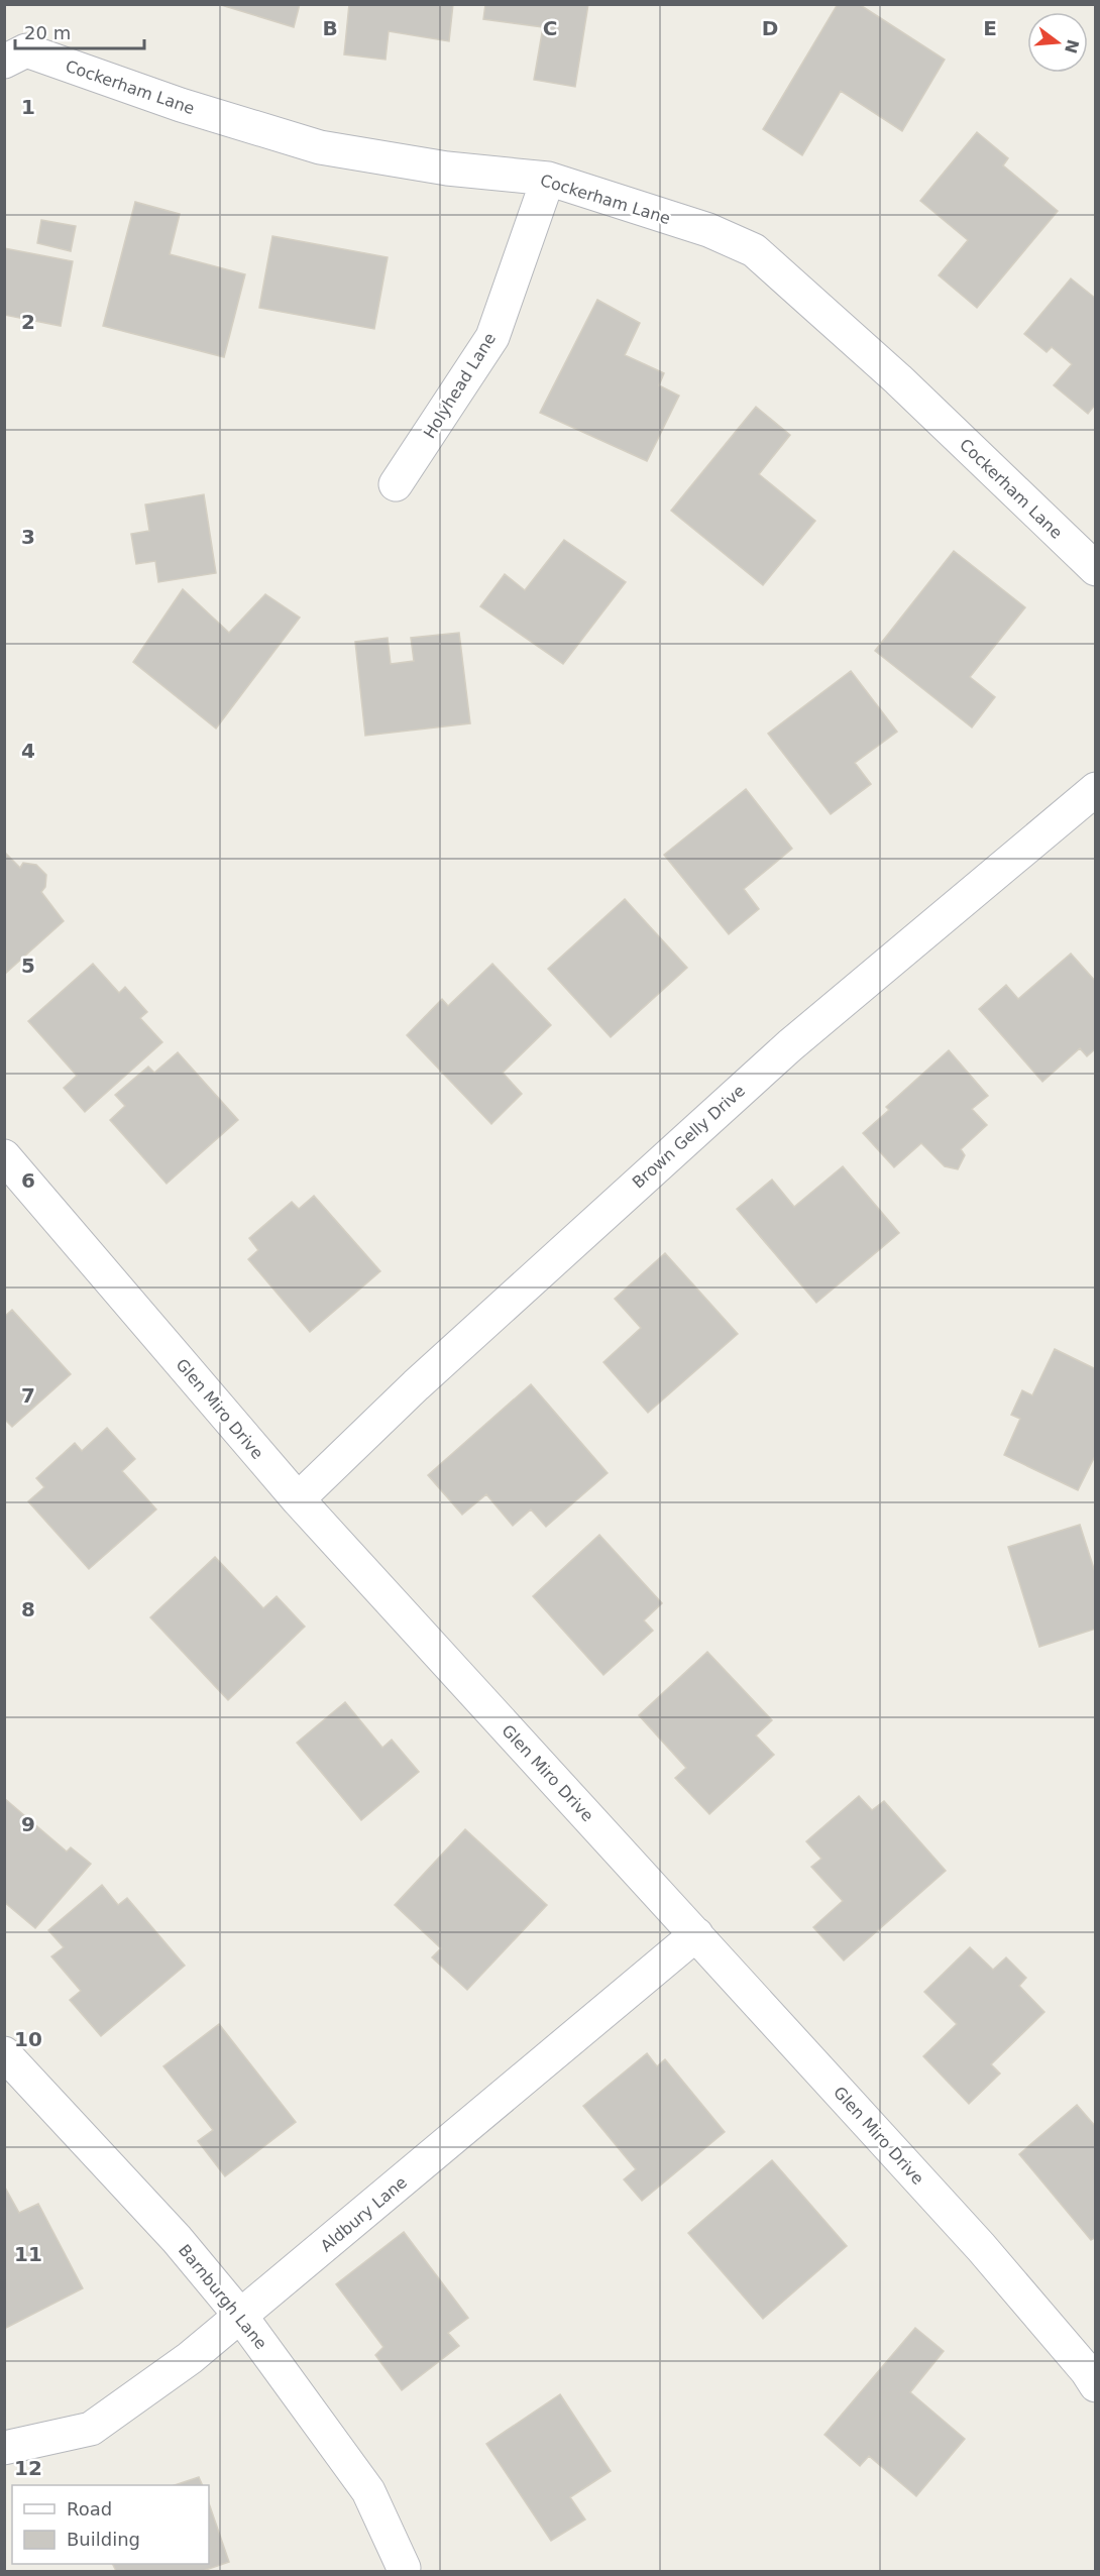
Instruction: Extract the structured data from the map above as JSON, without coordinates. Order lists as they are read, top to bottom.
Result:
{
  "streets": {
    "street": [
      "Cockerham Lane",
      "Holyhead Lane",
      "Brown Gelly Drive",
      "Glen Miro Drive",
      "Aldbury Lane",
      "Barnburgh Lane"
    ]
  },
  "crossings": [
    ["Cockerham Lane", "Holyhead Lane"],
    ["Brown Gelly Drive", "Glen Miro Drive"],
    ["Glen Miro Drive", "Aldbury Lane"],
    ["Aldbury Lane", "Barnburgh Lane"]
  ],
  "legend": ["Road", "Building"],
  "scale_bar": "20 m",
  "north": "right",
  "grid": {
    "columns": [
      "B",
      "C",
      "D",
      "E"
    ],
    "rows": [
      "1",
      "2",
      "3",
      "4",
      "5",
      "6",
      "7",
      "8",
      "9",
      "10",
      "11",
      "12"
    ]
  }
}
